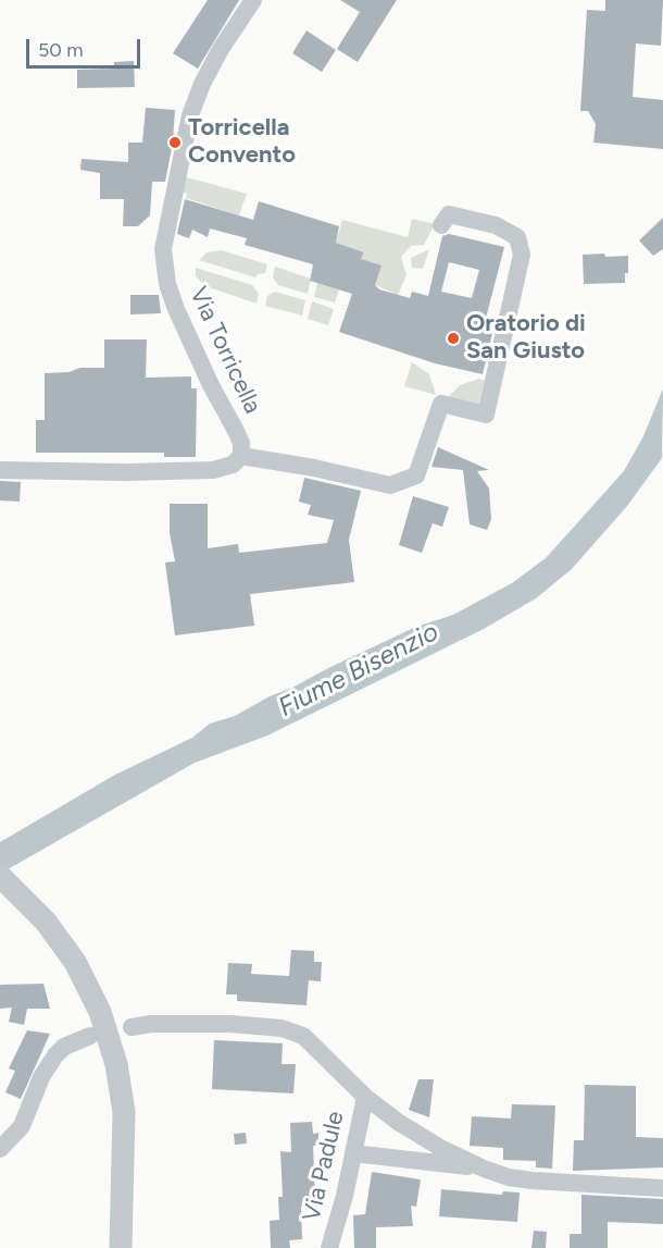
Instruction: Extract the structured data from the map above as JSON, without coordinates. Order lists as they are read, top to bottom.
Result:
{
  "streets": {
    "street": ["Via Torricella", "Via Padule"]
  },
  "water": ["Fiume Bisenzio"],
  "places": ["Torricella Convento", "Oratorio di San Giusto"],
  "scale_bar": "50 m"
}
